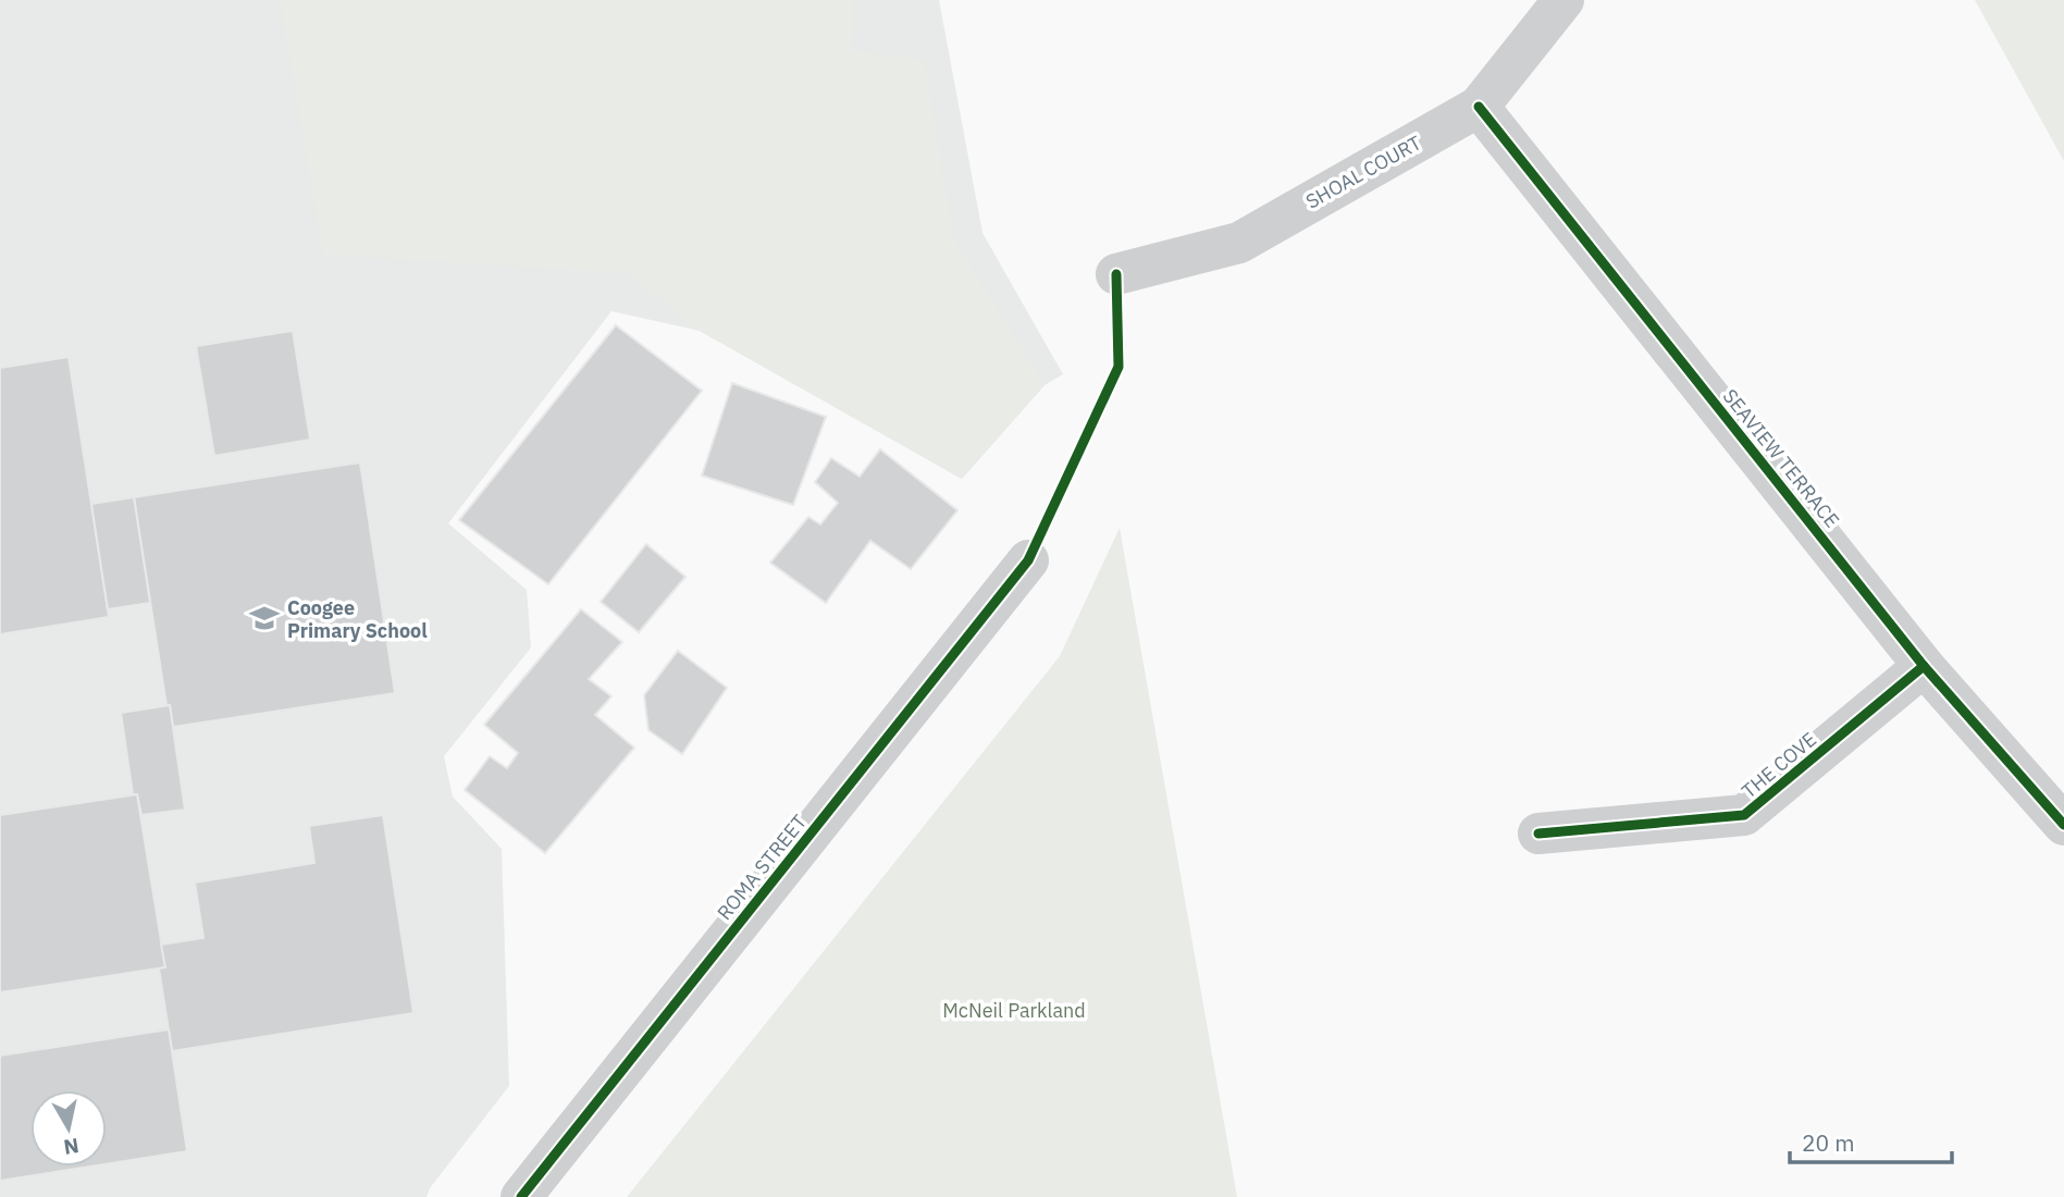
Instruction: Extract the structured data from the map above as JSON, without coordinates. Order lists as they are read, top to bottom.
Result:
{
  "streets": {
    "street": [
      "SHOAL COURT",
      "SEAVIEW TERRACE",
      "THE COVE",
      "ROMA STREET"
    ]
  },
  "crossings": [
    ["SHOAL COURT", "SEAVIEW TERRACE"],
    ["SEAVIEW TERRACE", "THE COVE"]
  ],
  "parks": ["McNeil Parkland"],
  "places": {
    "school or university": ["Coogee Primary School"]
  },
  "scale_bar": "20 m",
  "north": "bottom"
}
